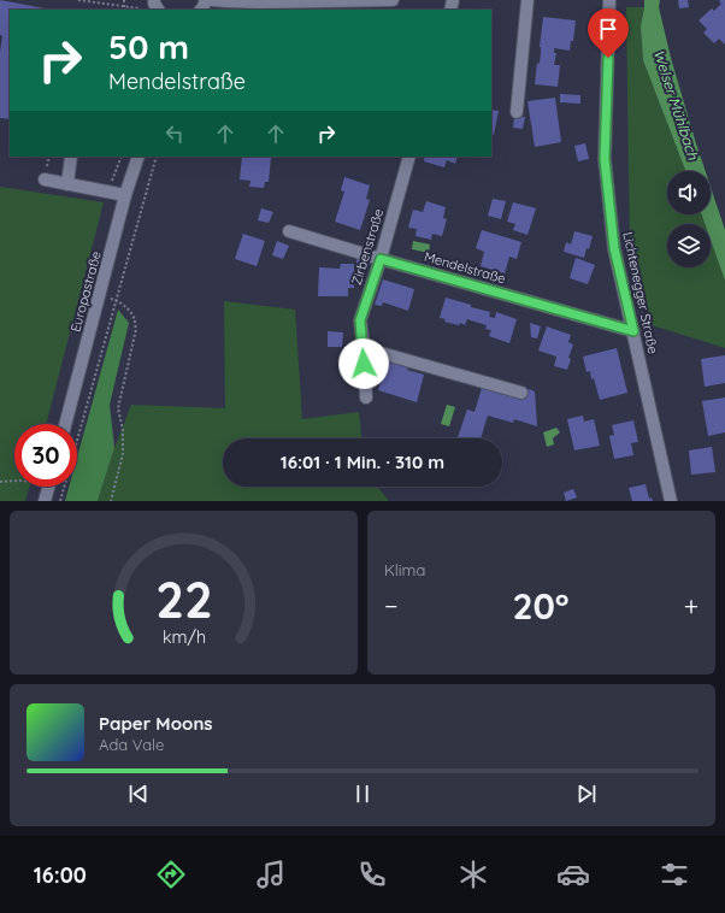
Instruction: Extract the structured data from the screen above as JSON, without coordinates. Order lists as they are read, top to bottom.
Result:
{
  "streets": {
    "street": [
      "Zirbenstraße",
      "Mendelstraße",
      "Europastraße",
      "Lichtenegger Straße"
    ]
  },
  "crossings": [
    ["Zirbenstraße", "Mendelstraße"],
    ["Mendelstraße", "Lichtenegger Straße"]
  ],
  "water": ["Welser Mühlbach"],
  "page": {
    "turn": ["50 m", "Mendelstraße"],
    "limit": "30",
    "trip": "16:01 · 1 Min. · 310 m",
    "tile": "Klima",
    "heat": ["−", "20°", "+"],
    "song": ["Paper Moons", "Ada Vale"],
    "tabs": "16:00",
    "gauge": ["22", "km/h"]
  }
}
